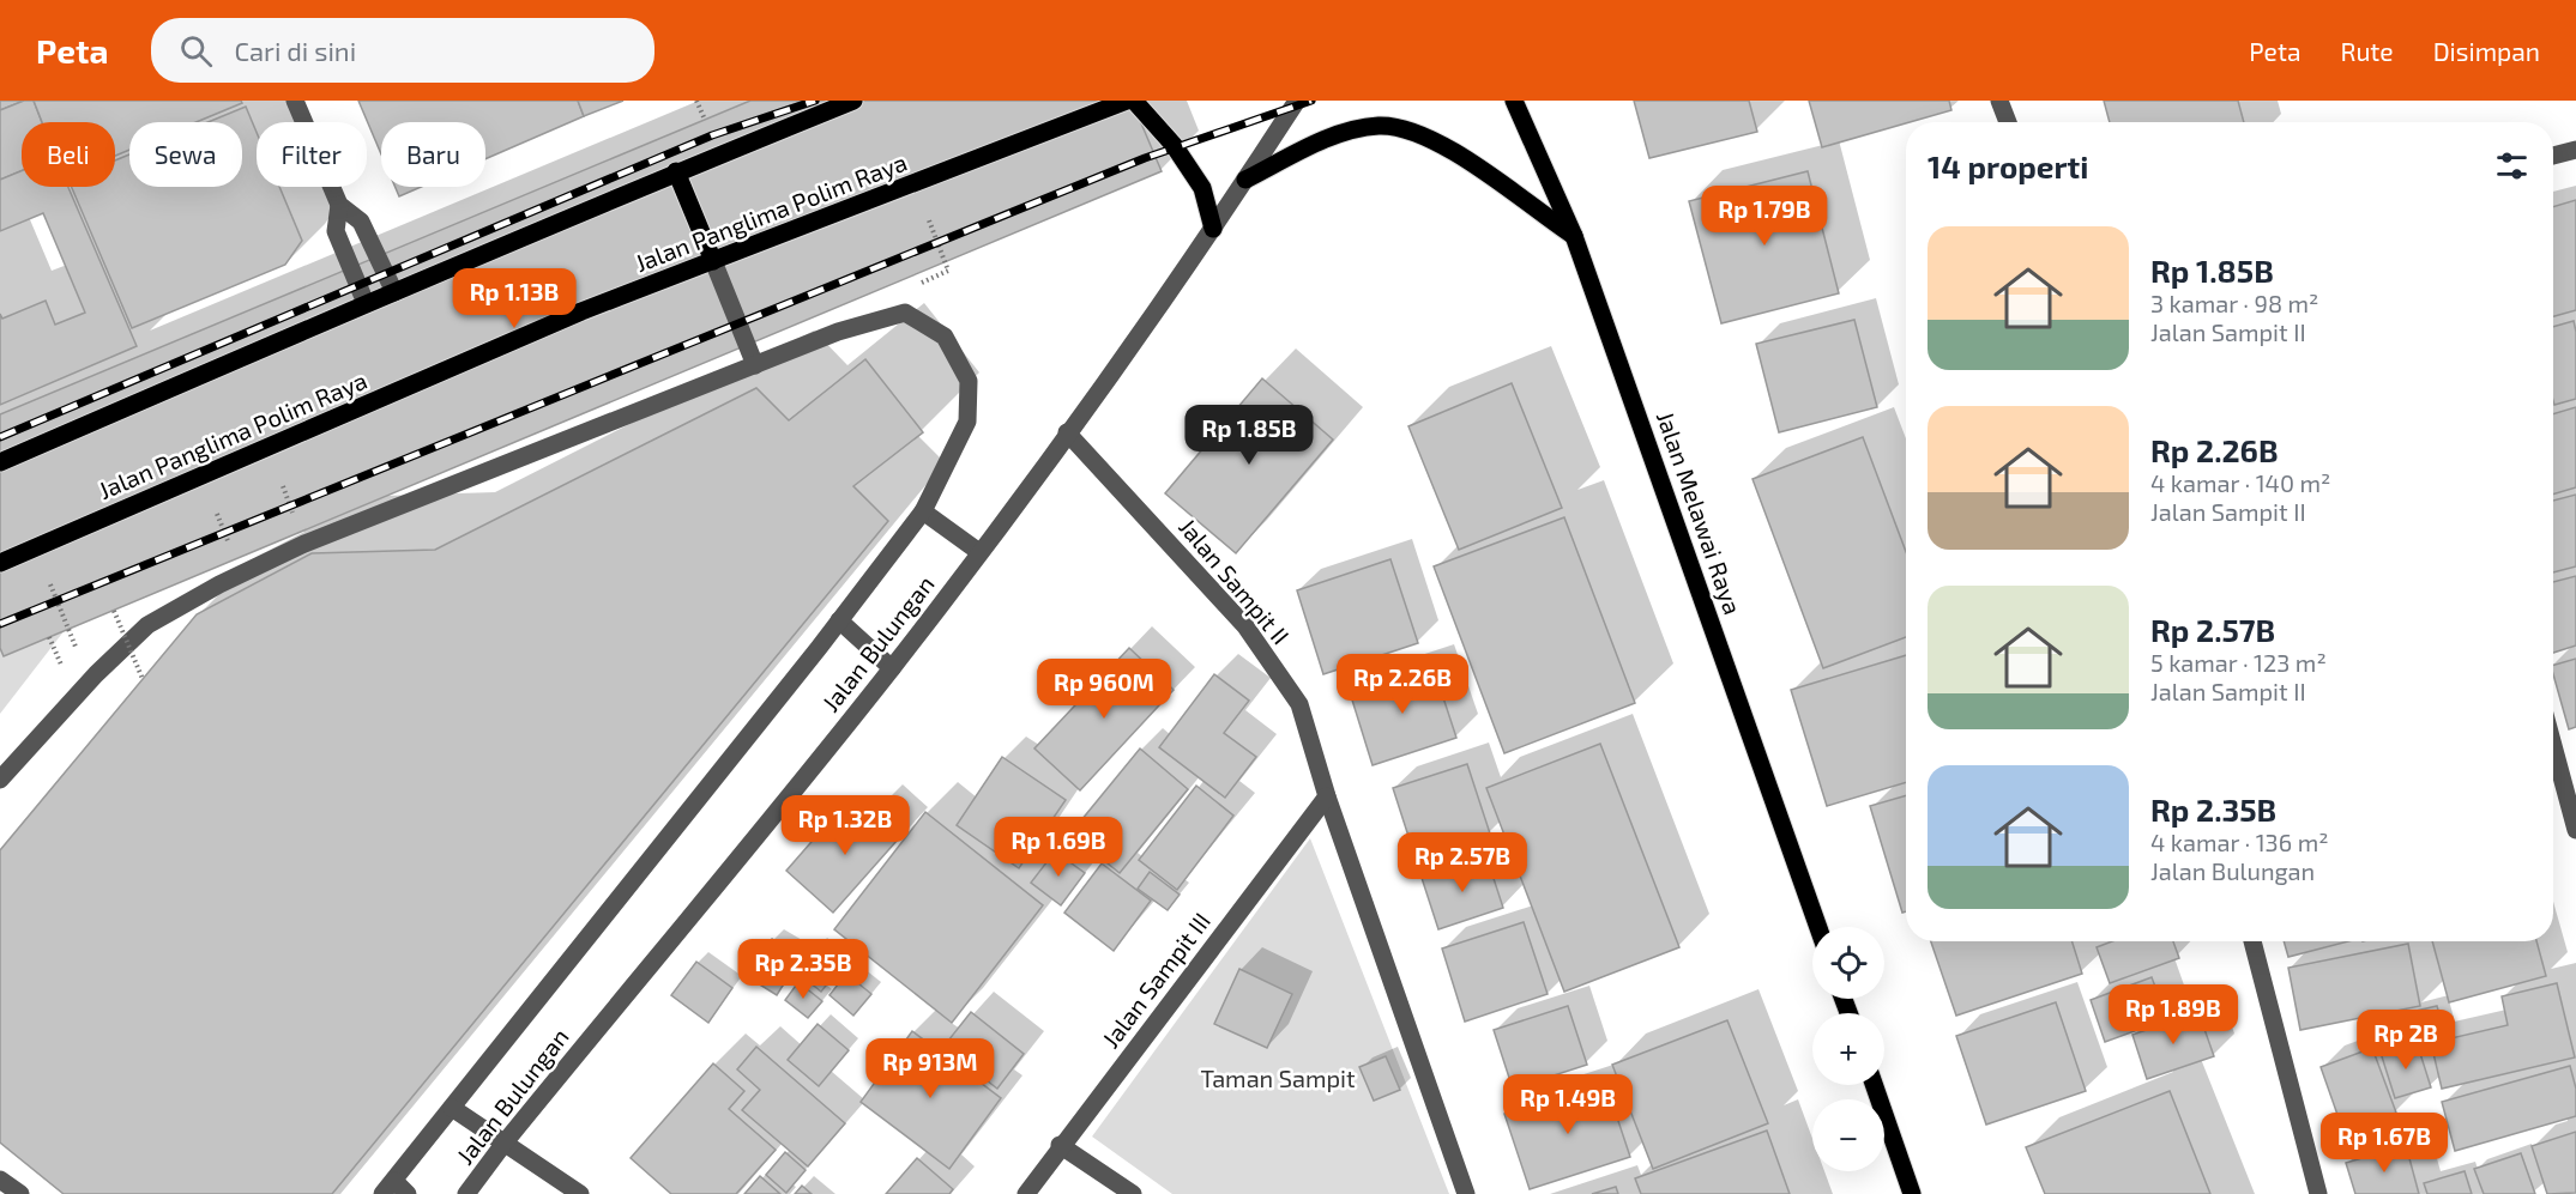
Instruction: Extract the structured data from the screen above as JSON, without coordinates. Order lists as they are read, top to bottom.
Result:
{
  "streets": {
    "main road": ["Jalan Panglima Polim Raya", "Jalan Melawai Raya"],
    "street": ["Jalan Sampit II", "Jalan Bulungan", "Jalan Sampit III"]
  },
  "crossings": [
    ["Jalan Sampit II", "Jalan Bulungan"],
    ["Jalan Sampit II", "Jalan Sampit III"]
  ],
  "parks": ["Taman Sampit"],
  "page": {
    "header": "Peta",
    "search": "Cari di sini",
    "nav": ["Peta", "Rute", "Disimpan"],
    "chip": [
      "Beli",
      "Sewa",
      "Filter",
      "Baru"
    ],
    "heading": "14 properti",
    "price": [
      "Rp 1.79B",
      "Rp 1.13B",
      "Rp 1.85B",
      "Rp 2.26B",
      "Rp 960M",
      "Rp 1.32B",
      "Rp 1.69B",
      "Rp 2.57B",
      "Rp 2.35B",
      "Rp 1.89B",
      "Rp 2B",
      "Rp 913M",
      "Rp 1.49B",
      "Rp 1.67B"
    ],
    "list": [
      {
        "name": "Rp 1.85B",
        "note": "3 kamar · 98 m² · Jalan Sampit II"
      },
      {
        "name": "Rp 2.26B",
        "note": "4 kamar · 140 m² · Jalan Sampit II"
      },
      {
        "name": "Rp 2.57B",
        "note": "5 kamar · 123 m² · Jalan Sampit II"
      },
      {
        "name": "Rp 2.35B",
        "note": "4 kamar · 136 m² · Jalan Bulungan"
      }
    ],
    "map_buttons": ["+", "−"]
  }
}
